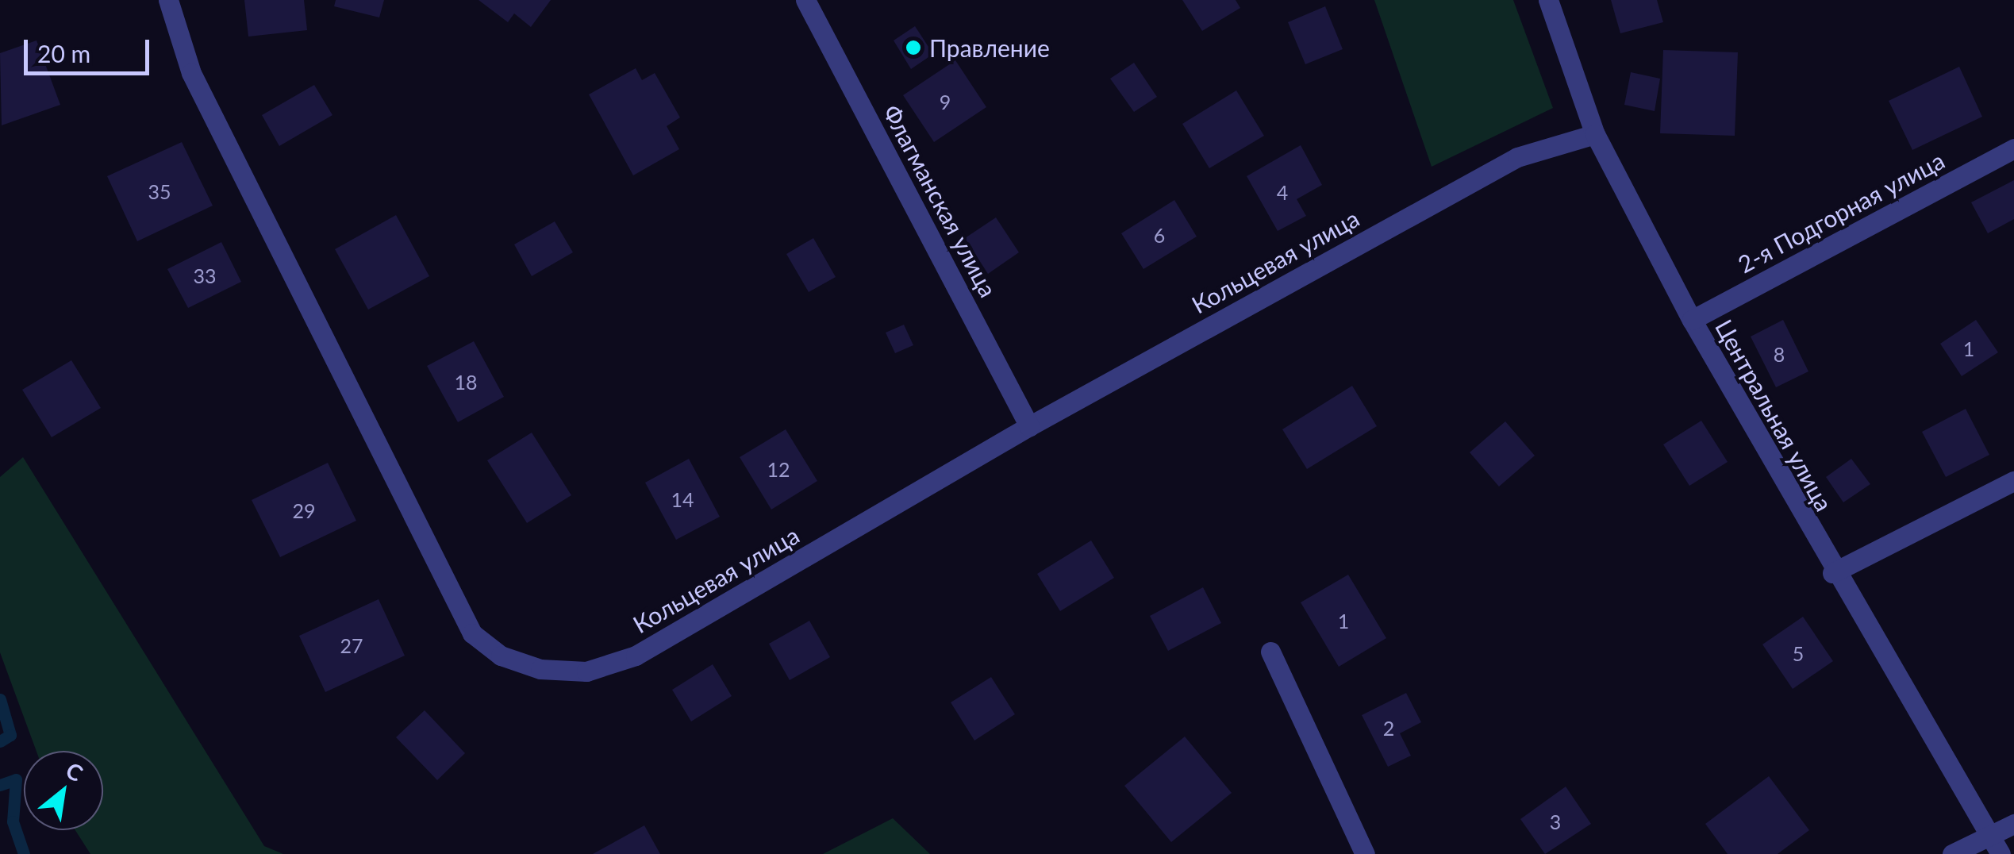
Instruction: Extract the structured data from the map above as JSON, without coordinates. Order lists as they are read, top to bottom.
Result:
{
  "streets": {
    "street": [
      "Флагманская улица",
      "2-я Подгорная улица",
      "Кольцевая улица",
      "Центральная улица"
    ]
  },
  "crossings": [
    ["Флагманская улица", "Кольцевая улица"],
    ["2-я Подгорная улица", "Центральная улица"],
    ["Кольцевая улица", "Центральная улица"]
  ],
  "places": ["Правление"],
  "house_numbers": [
    "9",
    "35",
    "4",
    "6",
    "33",
    "1",
    "8",
    "18",
    "12",
    "14",
    "29",
    "1",
    "27",
    "5",
    "2",
    "3"
  ],
  "scale_bar": "20 m",
  "north": "top right"
}
